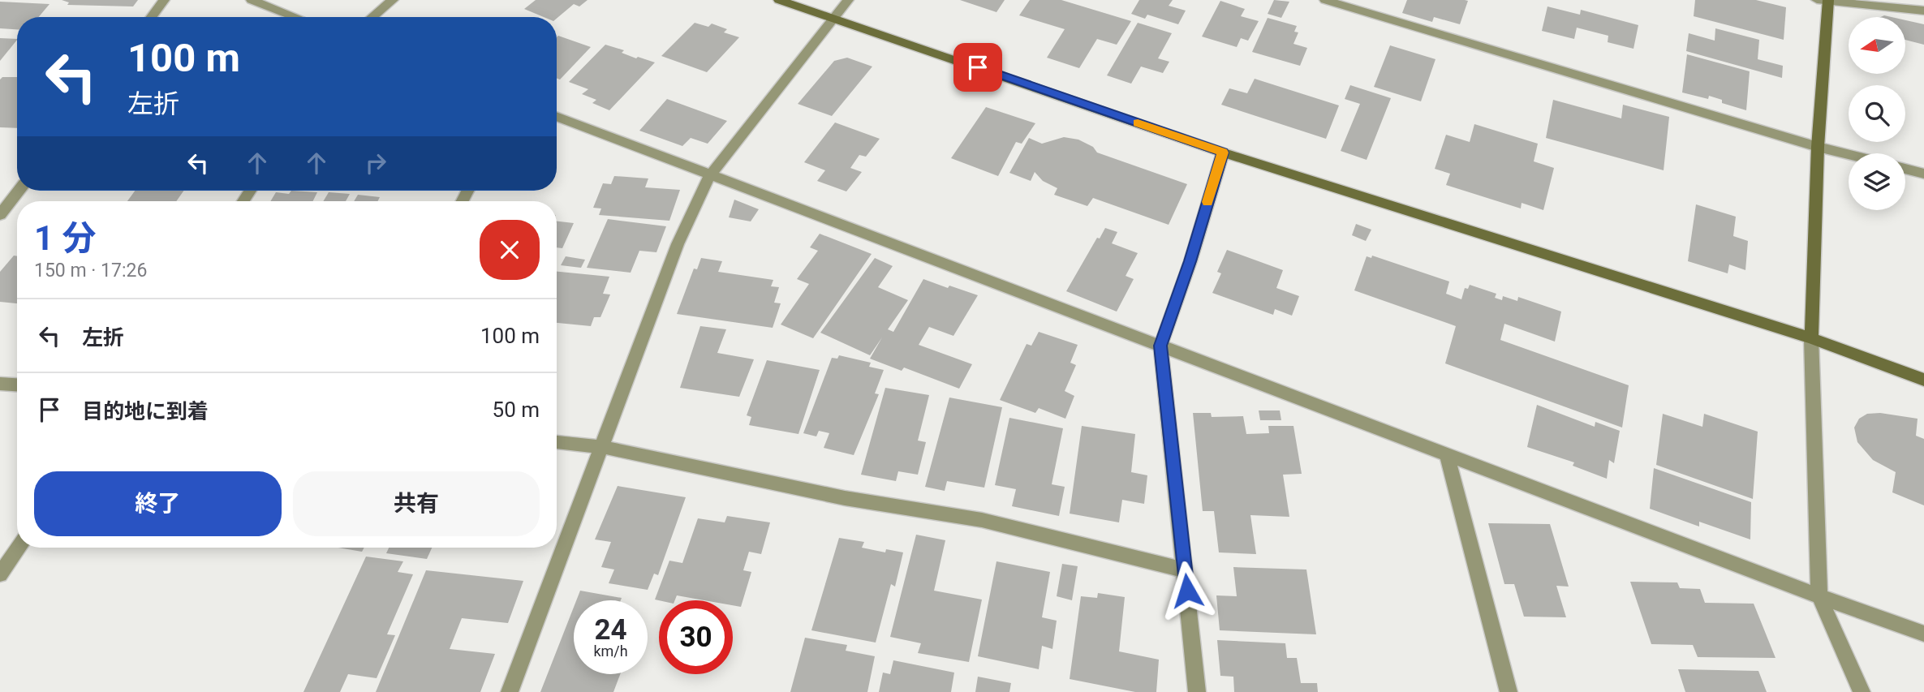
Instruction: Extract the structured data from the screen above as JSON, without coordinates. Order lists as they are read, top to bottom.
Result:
{
  "north": "left",
  "page": {
    "turn": ["100 m", "左折"],
    "heading": ["1 分", "150 m · 17:26"],
    "list": [
      {
        "name": "左折",
        "value": "100 m"
      },
      {
        "name": "目的地に到着",
        "value": "50 m"
      }
    ],
    "buttons": ["終了", "共有"],
    "speed": "24 km/h",
    "limit": "30"
  }
}
